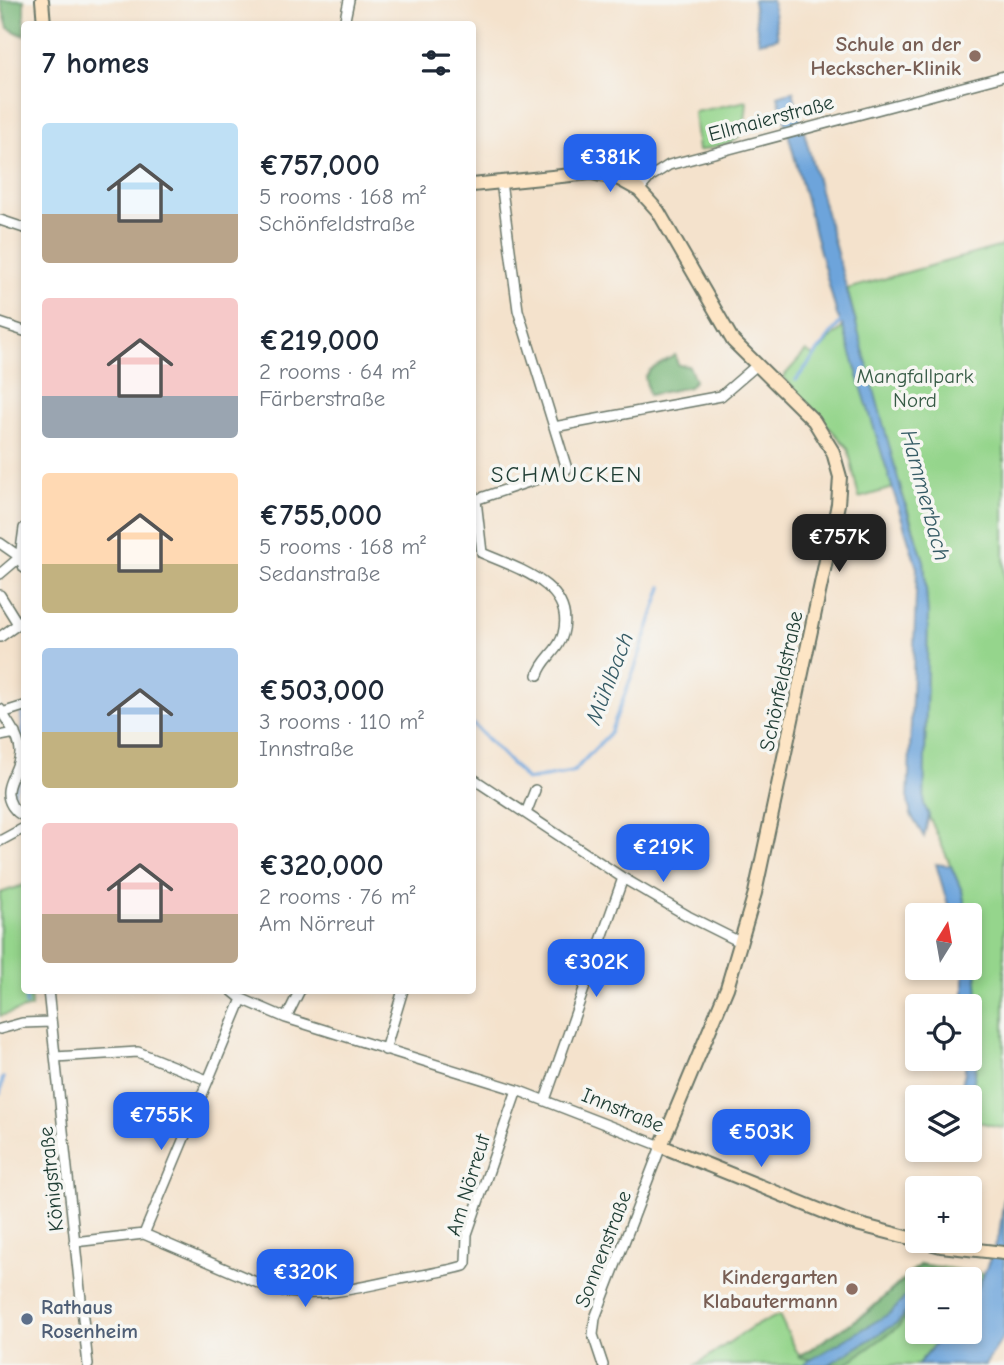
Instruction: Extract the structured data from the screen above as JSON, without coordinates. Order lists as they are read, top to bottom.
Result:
{
  "streets": {
    "street": [
      "Ellmaierstraße",
      "Schönfeldstraße",
      "Innstraße",
      "Königstraße",
      "Am Nörreut",
      "Sonnenstraße"
    ]
  },
  "crossings": [
    ["Ellmaierstraße", "Schönfeldstraße"],
    ["Schönfeldstraße", "Innstraße"],
    ["Schönfeldstraße", "Sonnenstraße"],
    ["Innstraße", "Am Nörreut"],
    ["Innstraße", "Sonnenstraße"],
    ["Königstraße", "Am Nörreut"]
  ],
  "districts": ["SCHMUCKEN"],
  "water": ["Hammerbach", "Mühlbach"],
  "parks": ["Mangfallpark Nord"],
  "places": ["Schule an der Heckscher-Klinik", "Kindergarten Klabautermann", "Rathaus Rosenheim"],
  "north": "top",
  "page": {
    "heading": "7 homes",
    "list": [
      {
        "name": "€757,000",
        "note": "5 rooms · 168 m² · Schönfeldstraße"
      },
      {
        "name": "€219,000",
        "note": "2 rooms · 64 m² · Färberstraße"
      },
      {
        "name": "€755,000",
        "note": "5 rooms · 168 m² · Sedanstraße"
      },
      {
        "name": "€503,000",
        "note": "3 rooms · 110 m² · Innstraße"
      },
      {
        "name": "€320,000",
        "note": "2 rooms · 76 m² · Am Nörreut"
      }
    ],
    "price": [
      "€381K",
      "€757K",
      "€219K",
      "€302K",
      "€755K",
      "€503K",
      "€320K"
    ],
    "map_buttons": ["+", "−"]
  }
}
